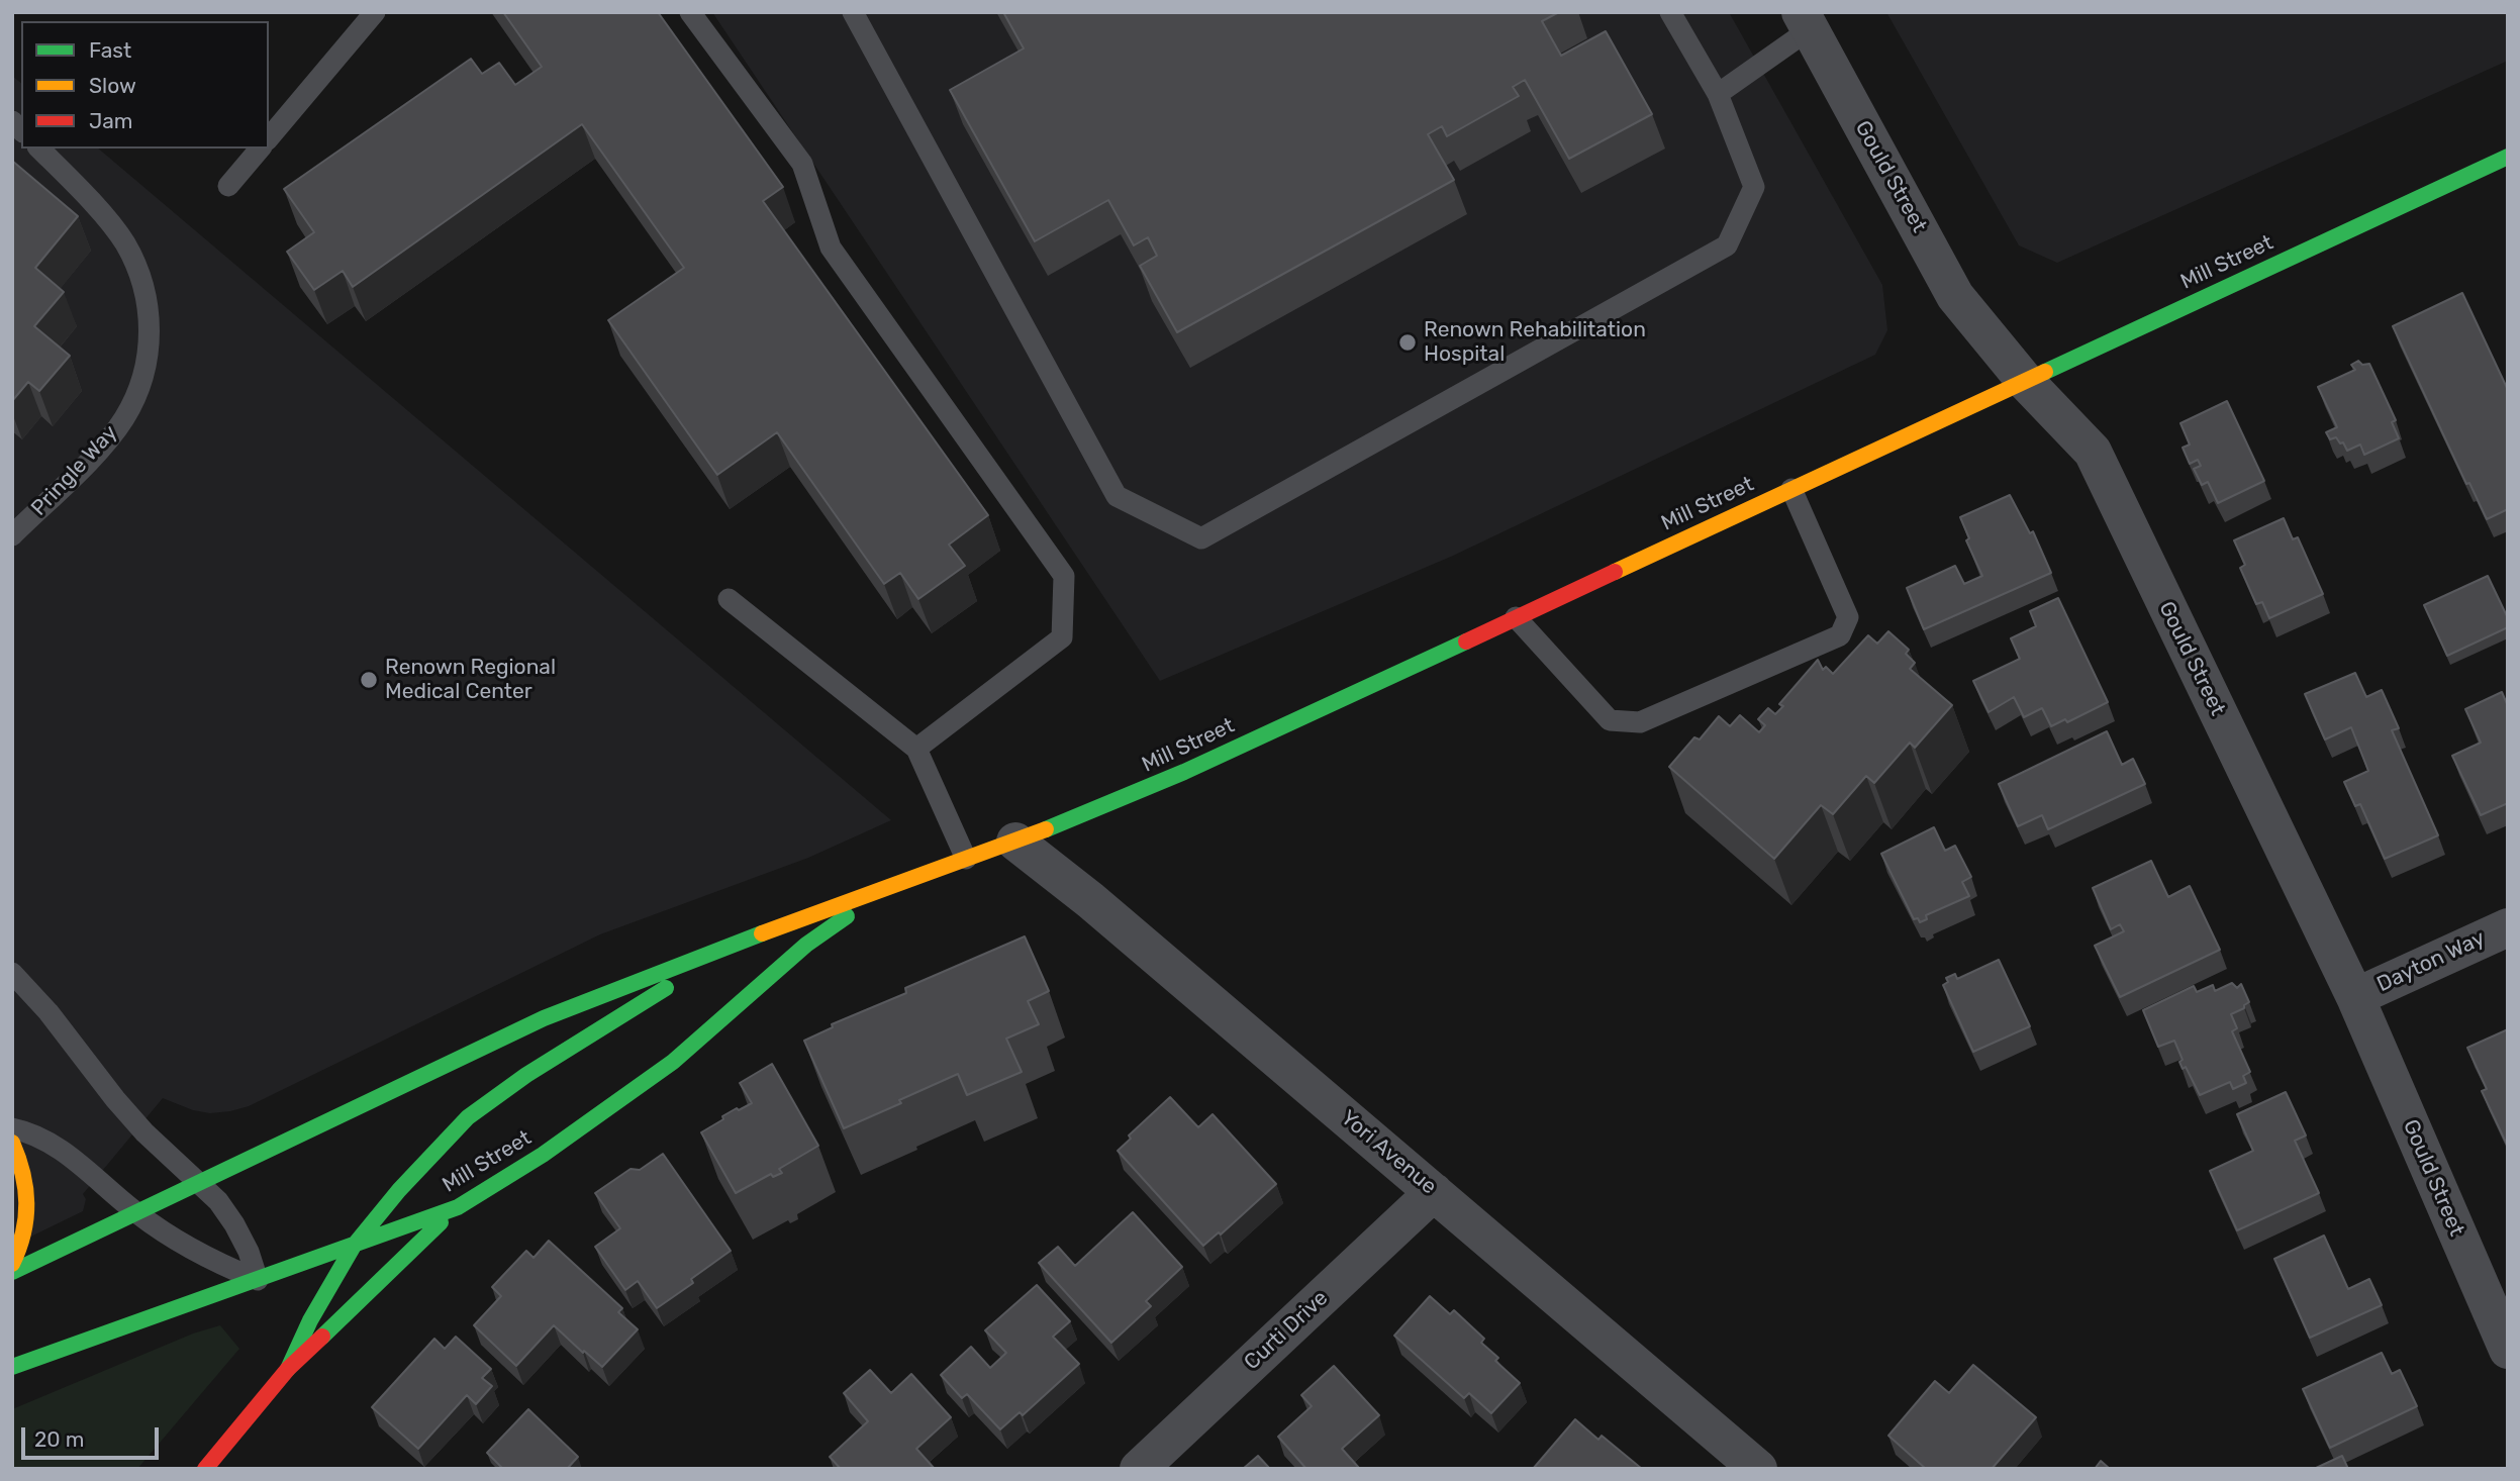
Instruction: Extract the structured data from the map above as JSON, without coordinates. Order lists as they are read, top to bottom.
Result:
{
  "streets": {
    "main road": ["Mill Street"],
    "street": [
      "Gould Street",
      "Dayton Way",
      "Yori Avenue",
      "Curti Drive"
    ],
    "lane": ["Pringle Way"]
  },
  "crossings": [
    ["Gould Street", "Mill Street"],
    ["Gould Street", "Dayton Way"],
    ["Mill Street", "Yori Avenue"],
    ["Yori Avenue", "Curti Drive"]
  ],
  "places": ["Renown Rehabilitation Hospital", "Renown Regional Medical Center"],
  "legend": ["Fast", "Slow", "Jam"],
  "scale_bar": "20 m"
}
